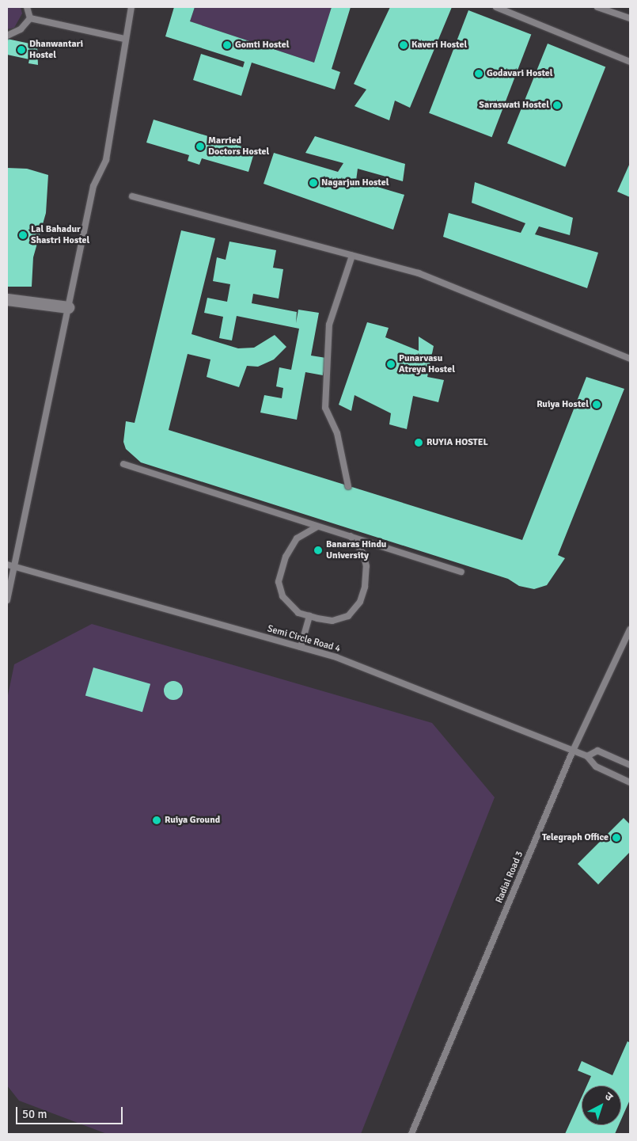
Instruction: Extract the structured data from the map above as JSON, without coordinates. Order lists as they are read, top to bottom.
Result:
{
  "streets": {
    "lane": ["Semi Circle Road 4", "Radial Road 3"]
  },
  "crossings": [
    ["Semi Circle Road 4", "Radial Road 3"]
  ],
  "places": [
    "Gomti Hostel",
    "Kaveri Hostel",
    "Dhanwantari Hostel",
    "Godavari Hostel",
    "Saraswati Hostel",
    "Married Doctors Hostel",
    "Nagarjun Hostel",
    "Lal Bahadur Shastri Hostel",
    "Punarvasu Atreya Hostel",
    "Ruiya Hostel",
    "RUYIA HOSTEL",
    "Banaras Hindu University",
    "Ruiya Ground",
    "Telegraph Office"
  ],
  "scale_bar": "50 m",
  "north": "top right"
}
